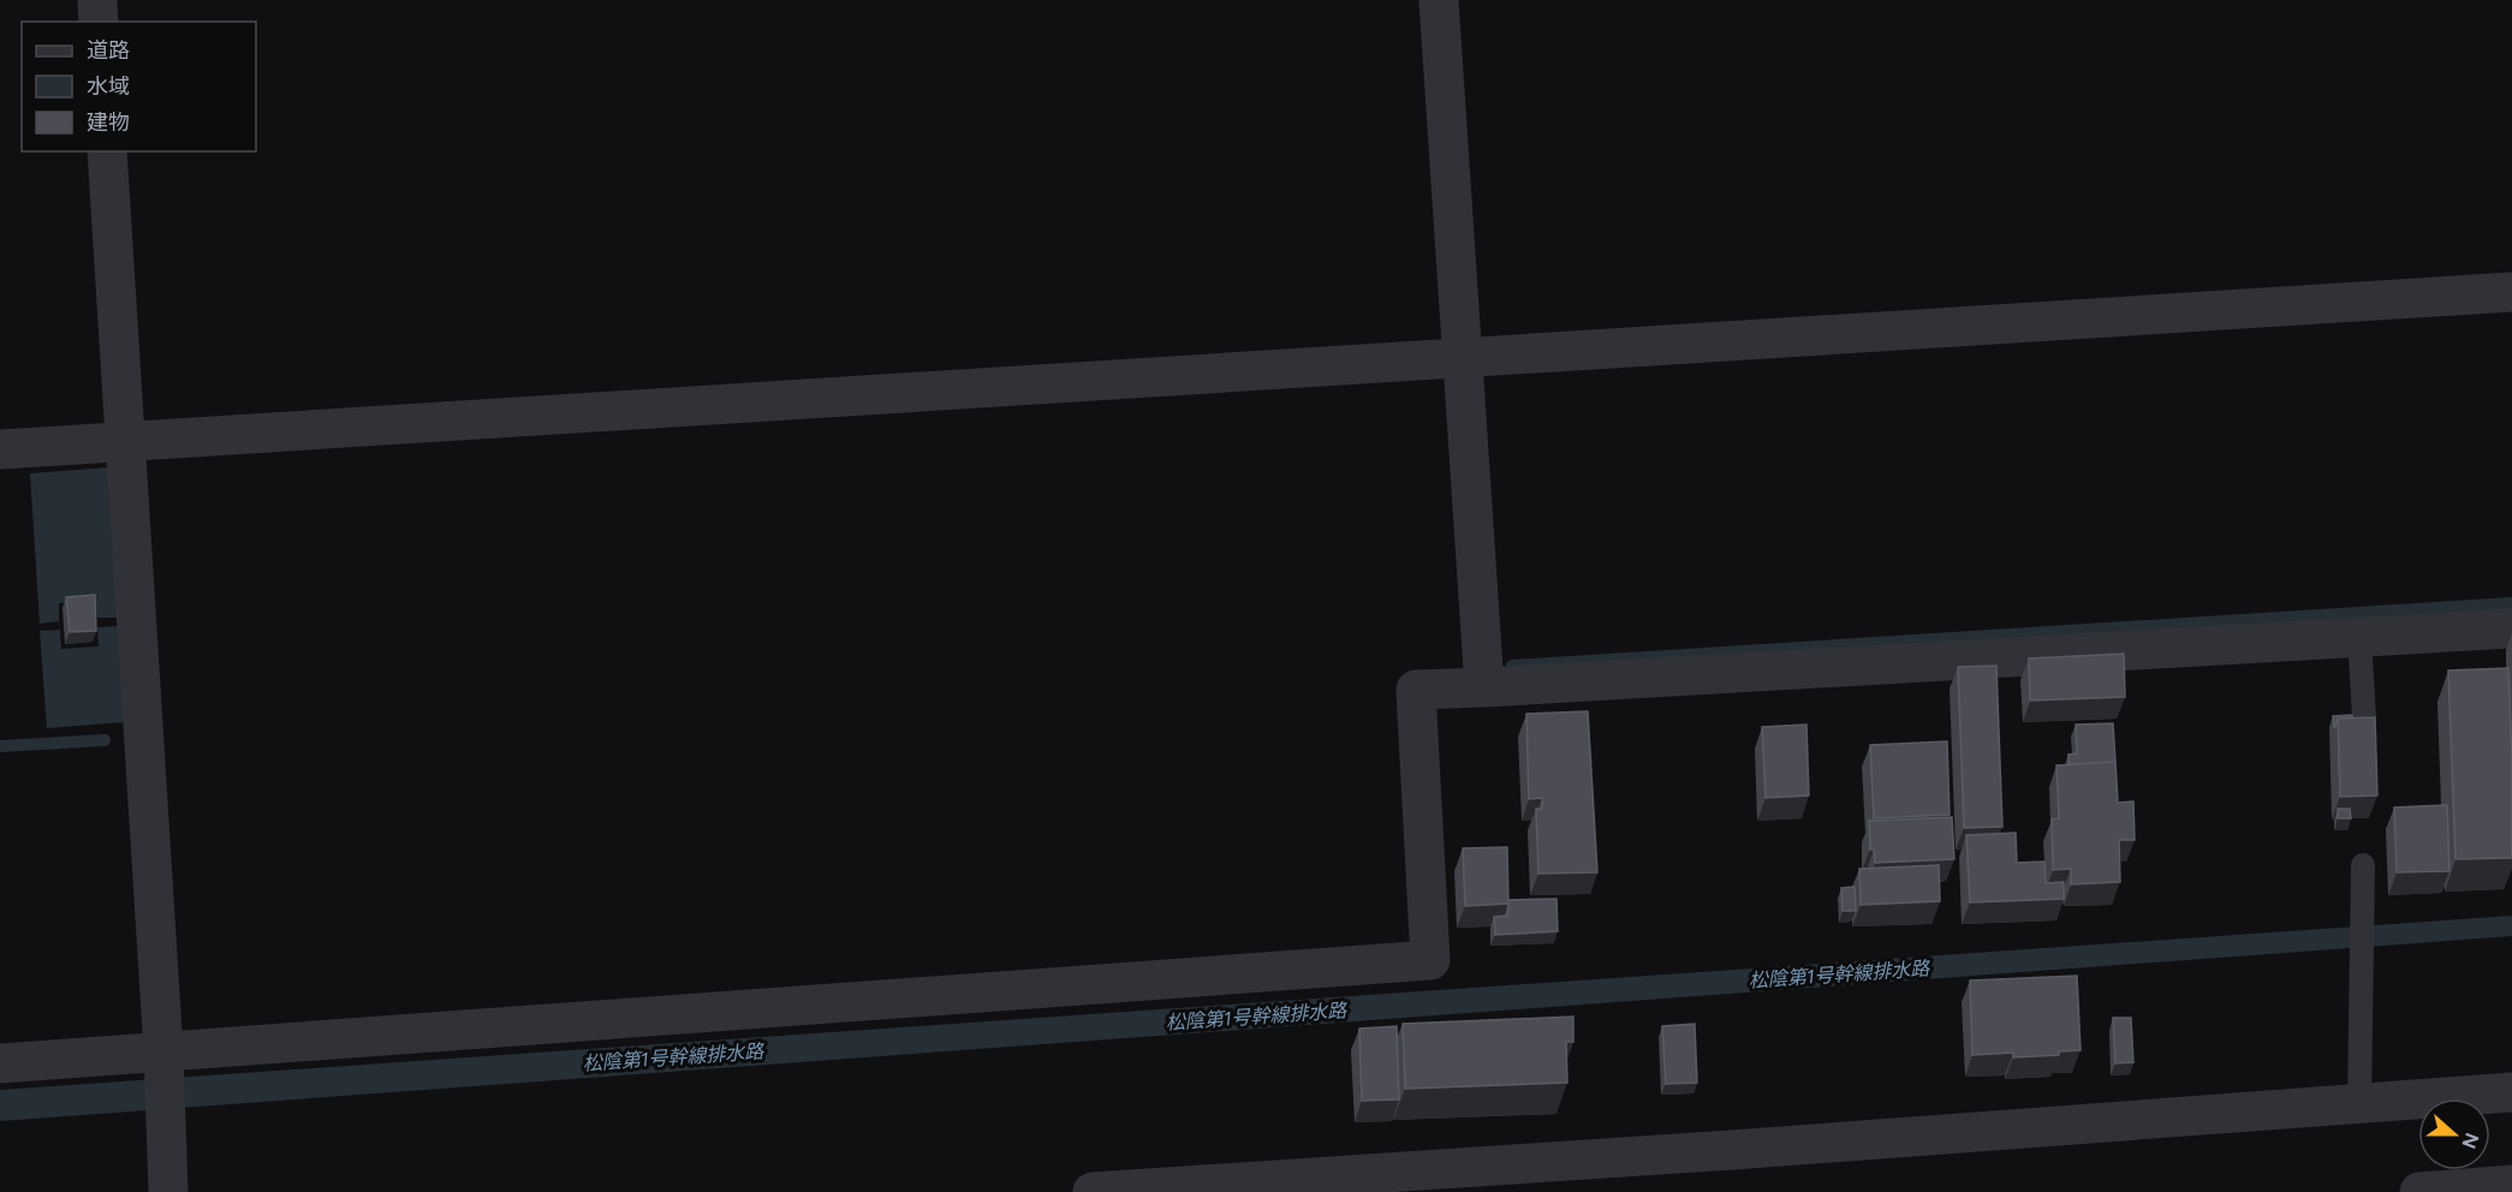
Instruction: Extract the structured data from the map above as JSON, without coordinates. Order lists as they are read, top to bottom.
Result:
{
  "water": ["松陰第1号幹線排水路"],
  "legend": ["道路", "水域", "建物"],
  "north": "right"
}
